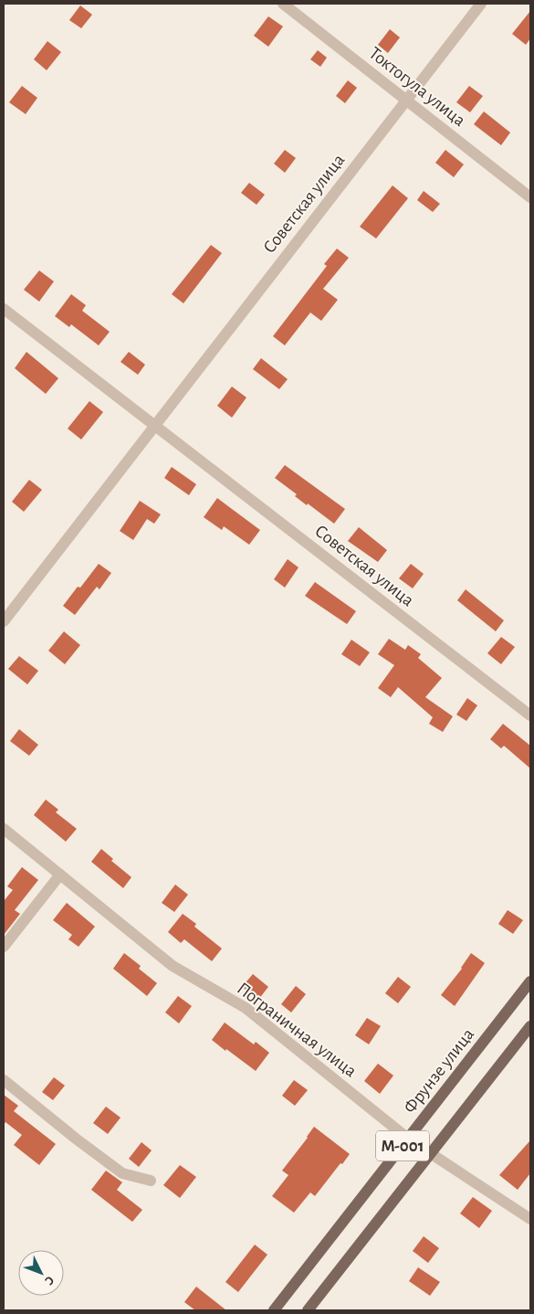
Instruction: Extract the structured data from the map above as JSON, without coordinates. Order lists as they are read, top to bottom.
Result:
{
  "streets": {
    "main road": ["Фрунзе улица", "M-001"],
    "street": ["Токтогула улица", "Советская улица", "Пограничная улица"]
  },
  "crossings": [
    ["Токтогула улица", "Советская улица"],
    ["Пограничная улица", "Фрунзе улица"],
    ["Пограничная улица", "M-001"]
  ],
  "north": "bottom right"
}
